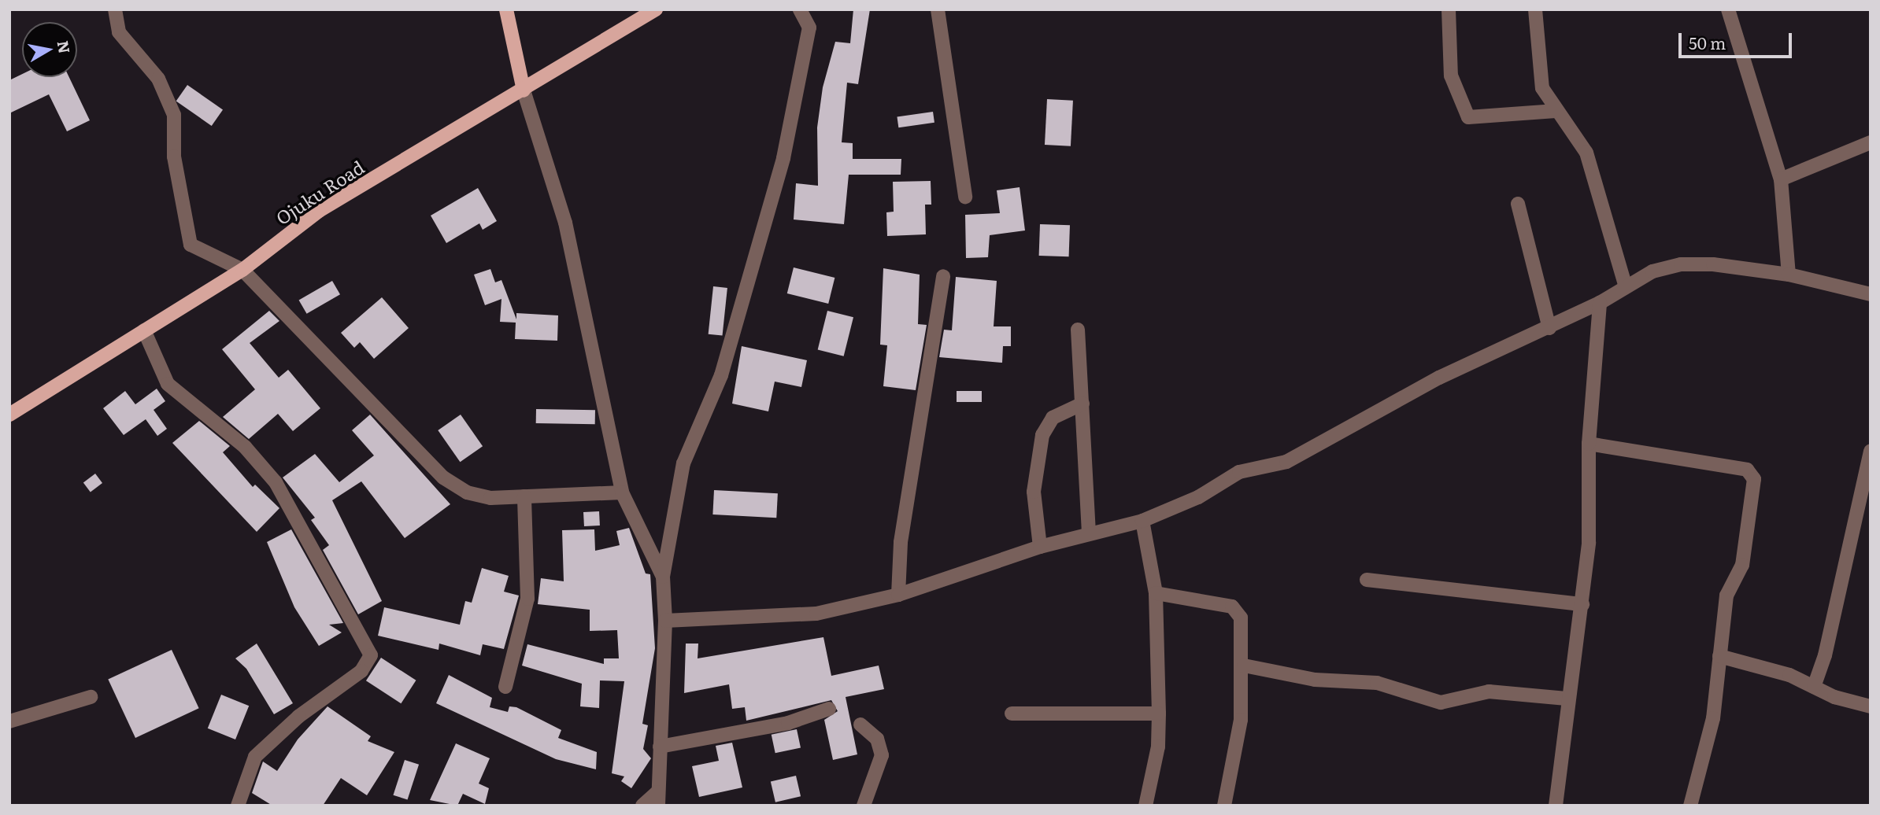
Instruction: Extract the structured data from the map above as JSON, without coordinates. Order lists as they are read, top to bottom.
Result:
{
  "streets": {
    "main road": ["Ojuku Road"]
  },
  "scale_bar": "50 m",
  "north": "right"
}
